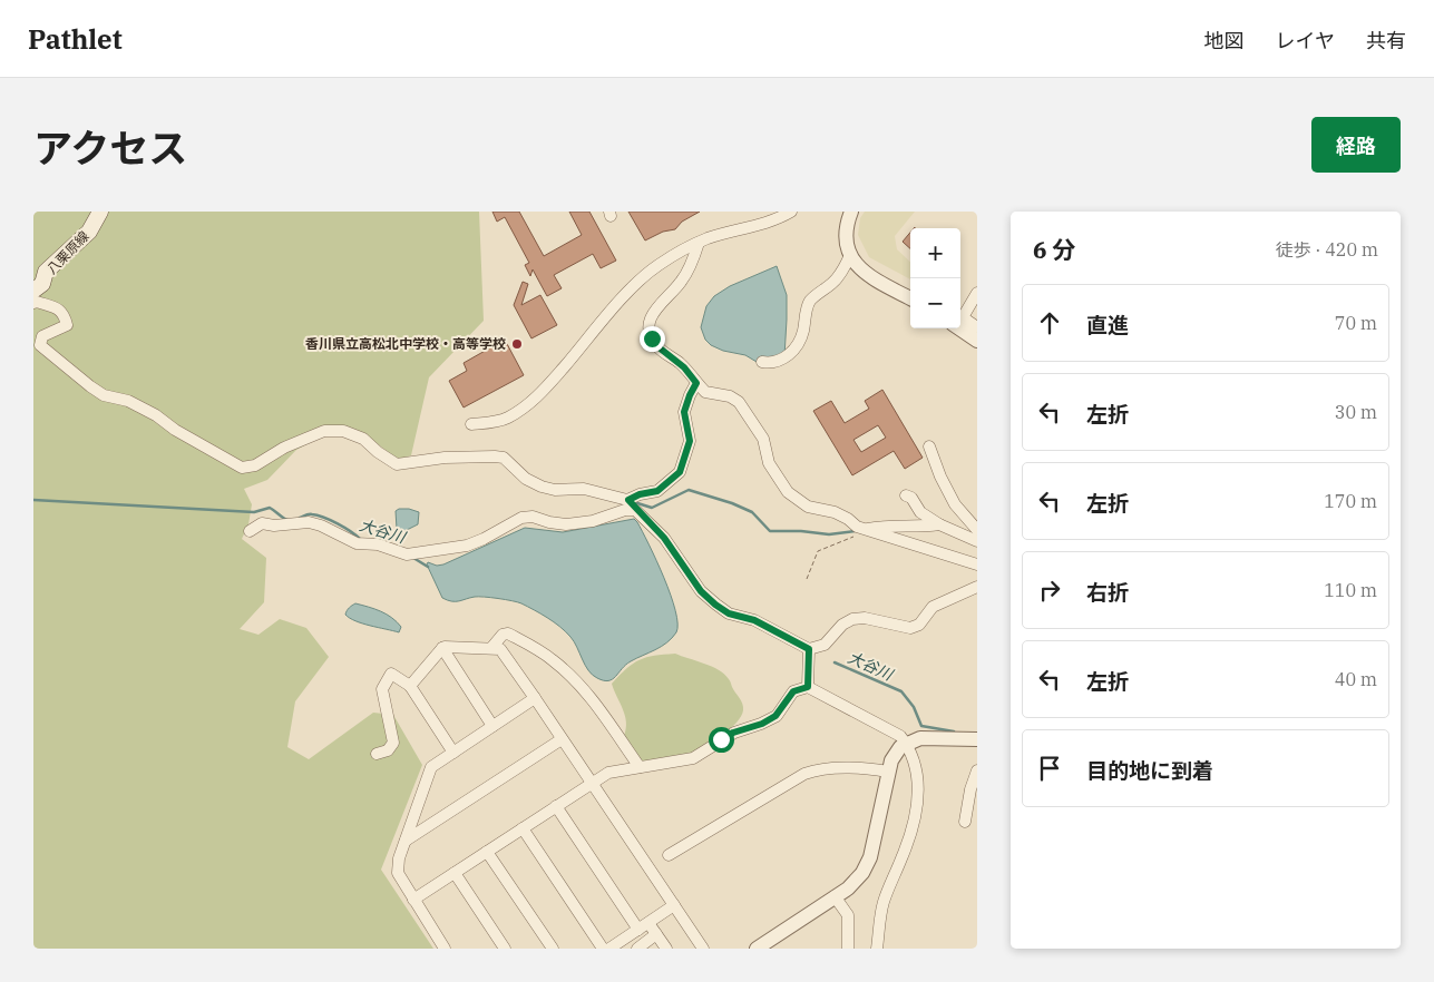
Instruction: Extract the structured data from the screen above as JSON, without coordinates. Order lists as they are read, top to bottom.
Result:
{
  "streets": {
    "main road": ["八栗原線"]
  },
  "water": ["大谷川"],
  "places": ["香川県立高松北中学校・高等学校"],
  "page": {
    "header": "Pathlet",
    "nav": ["地図", "レイヤ", "共有"],
    "title": "アクセス",
    "buttons": "経路",
    "heading": ["6 分", "徒歩 · 420 m"],
    "map_buttons": ["+", "−"],
    "list": [
      ["直進", "70 m"],
      ["左折", "30 m"],
      ["左折", "170 m"],
      ["右折", "110 m"],
      ["左折", "40 m"],
      "目的地に到着"
    ]
  }
}
